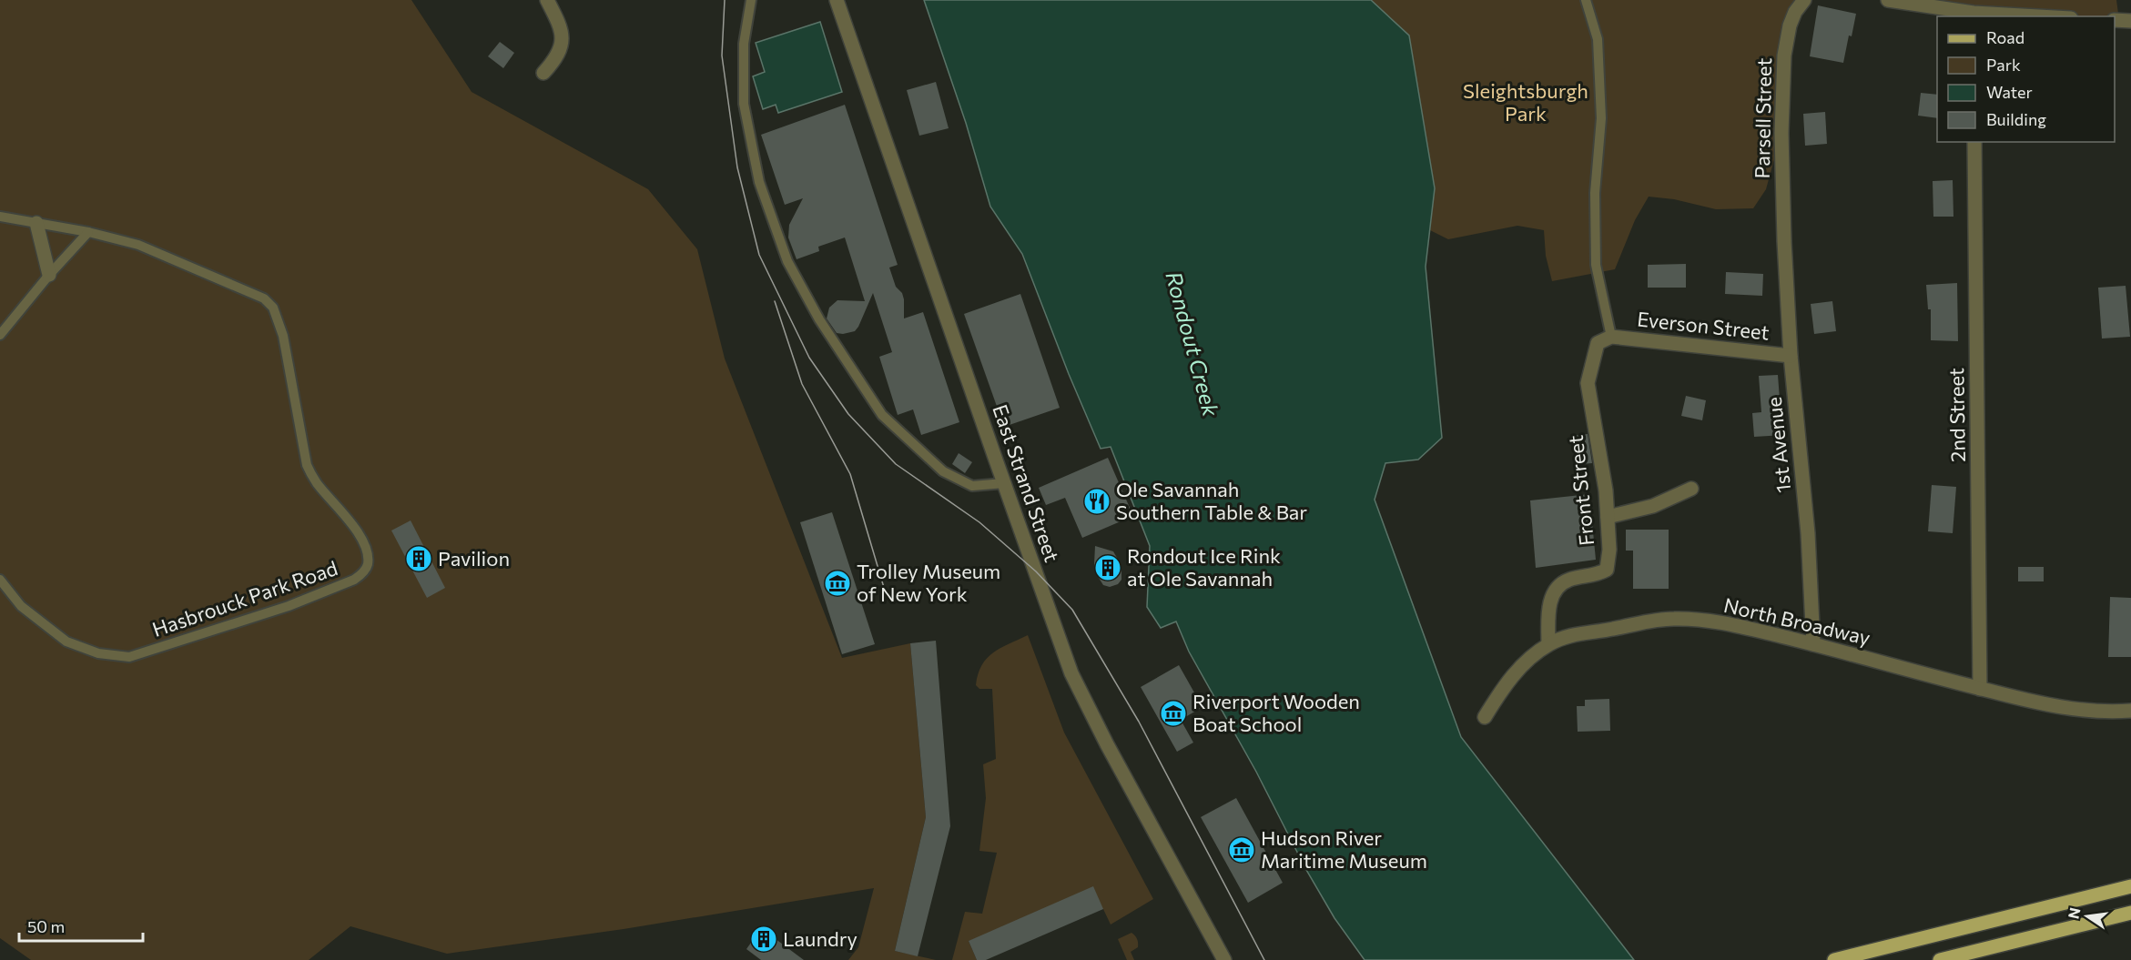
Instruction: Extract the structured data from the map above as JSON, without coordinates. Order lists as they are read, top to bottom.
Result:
{
  "streets": {
    "street": [
      "Parsell Street",
      "Everson Street",
      "2nd Street",
      "1st Avenue",
      "East Strand Street",
      "Front Street",
      "North Broadway"
    ],
    "lane": ["Hasbrouck Park Road"]
  },
  "crossings": [
    ["Parsell Street", "1st Avenue"],
    ["Everson Street", "1st Avenue"],
    ["Everson Street", "Front Street"],
    ["2nd Street", "North Broadway"],
    ["1st Avenue", "North Broadway"],
    ["Front Street", "North Broadway"]
  ],
  "water": ["Rondout Creek"],
  "parks": ["Sleightsburgh Park"],
  "places": {
    "restaurant": ["Ole Savannah Southern Table & Bar"],
    "building": ["Pavilion", "Rondout Ice Rink at Ole Savannah", "Laundry"],
    "museum": ["Trolley Museum of New York", "Riverport Wooden Boat School", "Hudson River Maritime Museum"]
  },
  "legend": [
    "Road",
    "Park",
    "Water",
    "Building"
  ],
  "scale_bar": "50 m",
  "north": "left"
}
